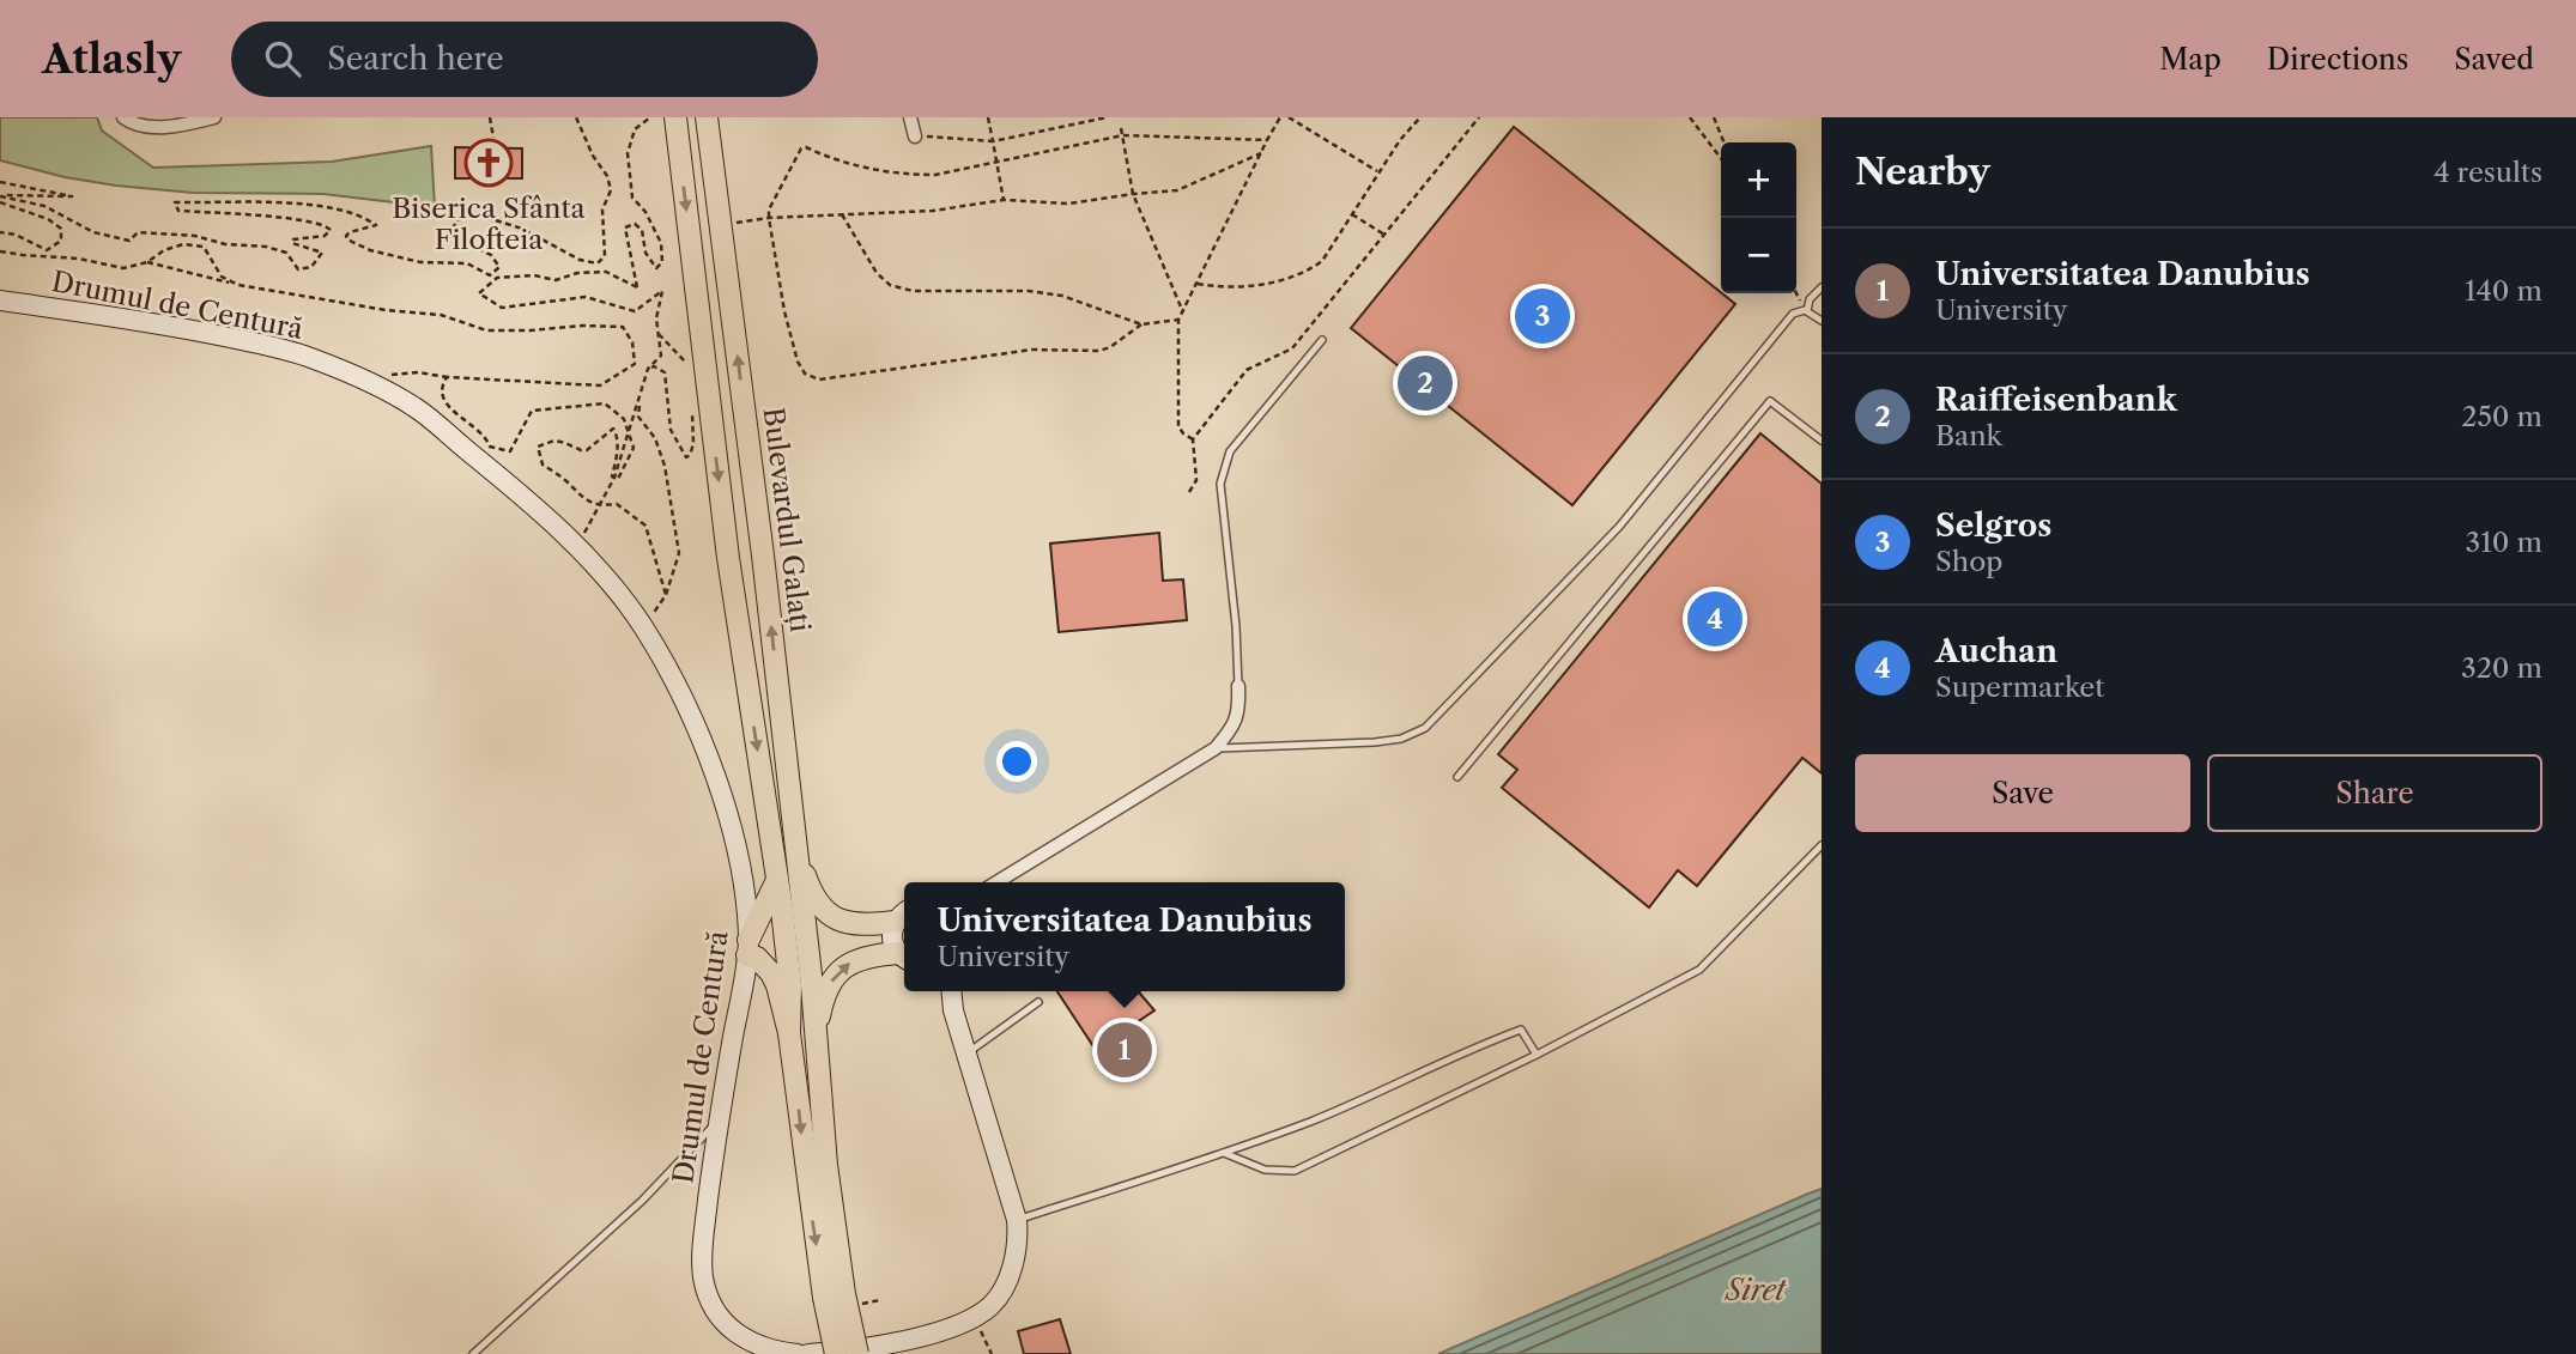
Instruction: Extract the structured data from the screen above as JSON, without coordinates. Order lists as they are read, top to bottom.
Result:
{
  "streets": {
    "main road": ["Bulevardul Galați"],
    "street": ["Drumul de Centură"]
  },
  "water": ["Siret"],
  "places": {
    "church": ["Biserica Sfânta Filofteia"]
  },
  "page": {
    "header": "Atlasly",
    "search": "Search here",
    "nav": ["Map", "Directions", "Saved"],
    "heading": ["Nearby", "4 results"],
    "map_buttons": ["+", "−"],
    "list": [
      {
        "mark": "1",
        "name": "Universitatea Danubius",
        "note": "University",
        "value": "140 m"
      },
      {
        "mark": "2",
        "name": "Raiffeisenbank",
        "note": "Bank",
        "value": "250 m"
      },
      {
        "mark": "3",
        "name": "Selgros",
        "note": "Shop",
        "value": "310 m"
      },
      {
        "mark": "4",
        "name": "Auchan",
        "note": "Supermarket",
        "value": "320 m"
      }
    ],
    "pins": [
      "3",
      "2",
      "4",
      "1"
    ],
    "buttons": ["Save", "Share"],
    "popup": ["Universitatea Danubius", "University"]
  }
}
